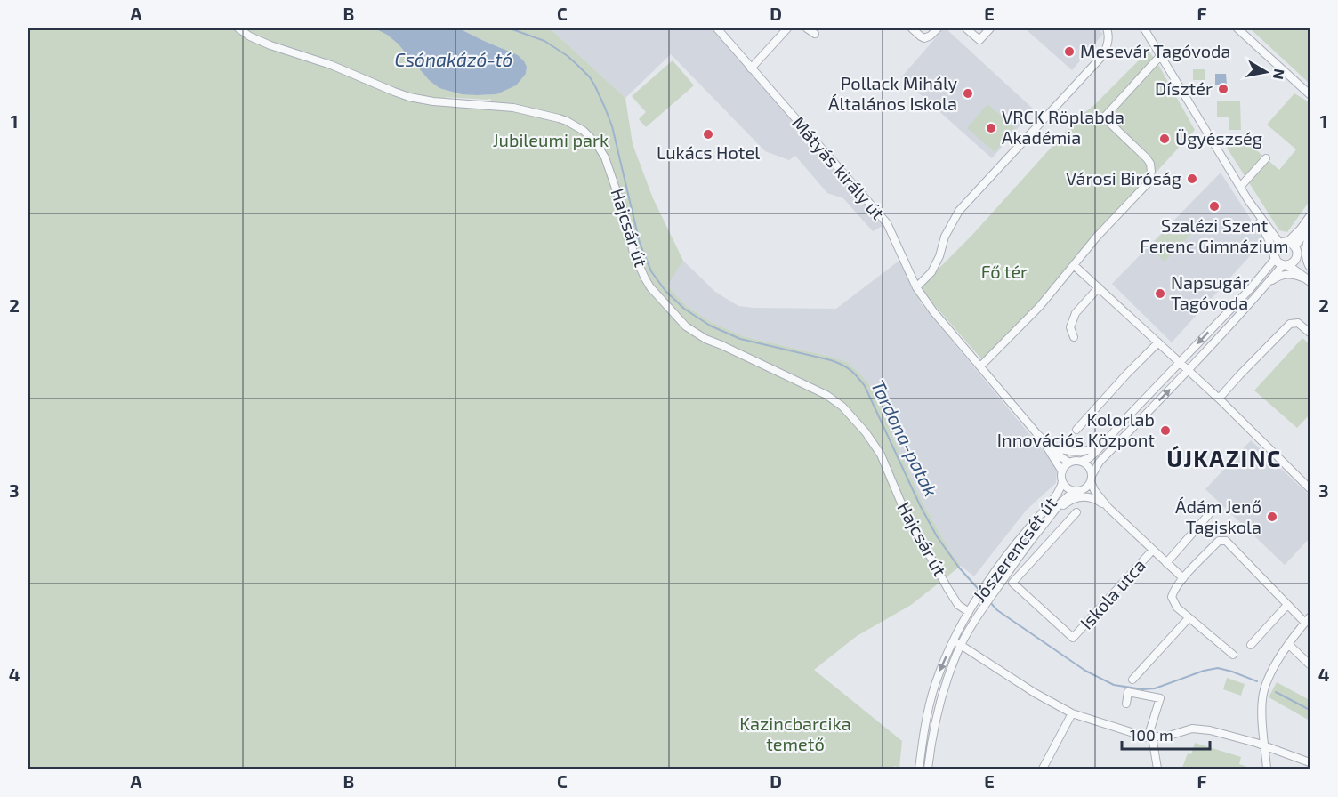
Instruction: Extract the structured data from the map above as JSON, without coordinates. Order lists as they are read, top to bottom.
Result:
{
  "streets": {
    "street": [
      "Mátyás király út",
      "Hajcsár út",
      "Jószerencsét út",
      "Iskola utca"
    ]
  },
  "crossings": [
    ["Mátyás király út", "Jószerencsét út"],
    ["Mátyás király út", "Iskola utca"],
    ["Hajcsár út", "Jószerencsét út"],
    ["Jószerencsét út", "Iskola utca"]
  ],
  "districts": ["ÚJKAZINC"],
  "water": ["Csónakázó-tó", "Tardona-patak"],
  "parks": ["Jubileumi park", "Fő tér", "Kazincbarcika temető"],
  "places": [
    "Mesevár Tagóvoda",
    "Dísztér",
    "Pollack Mihály Általános Iskola",
    "VRCK Röplabda Akadémia",
    "Lukács Hotel",
    "Ügyészség",
    "Városi Biróság",
    "Szalézi Szent Ferenc Gimnázium",
    "Napsugár Tagóvoda",
    "Kolorlab Innovációs Központ",
    "Ádám Jenő Tagiskola"
  ],
  "scale_bar": "100 m",
  "north": "right",
  "grid": {
    "columns": [
      "A",
      "B",
      "C",
      "D",
      "E",
      "F"
    ],
    "rows": [
      "1",
      "2",
      "3",
      "4"
    ]
  }
}
